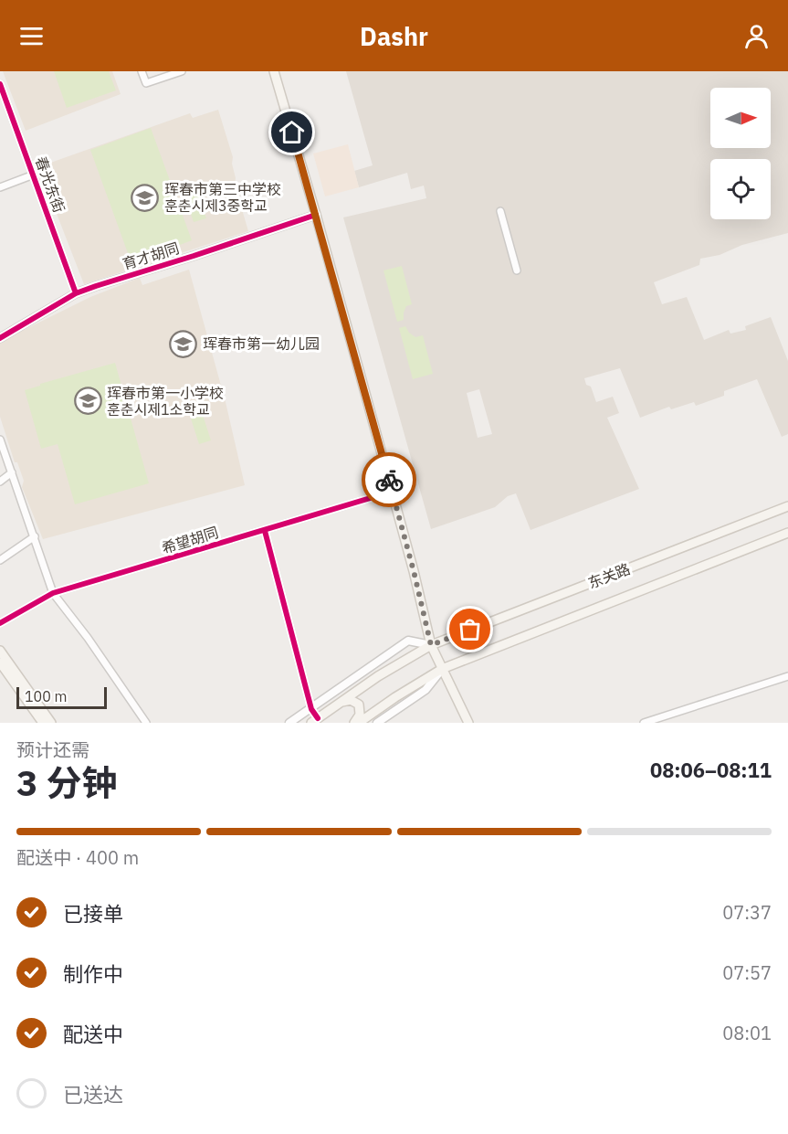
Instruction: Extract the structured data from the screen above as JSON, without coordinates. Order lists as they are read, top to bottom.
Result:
{
  "streets": {
    "main road": ["东关路"],
    "street": ["春光东街", "育才胡同", "希望胡同"]
  },
  "crossings": [
    ["春光东街", "育才胡同"]
  ],
  "places": {
    "school or university": ["珲春市第三中学校 훈춘시제3중학교", "珲春市第一幼儿园", "珲春市第一小学校 훈춘시제1소학교"]
  },
  "scale_bar": "100 m",
  "north": "right",
  "page": {
    "header": "Dashr",
    "scale": "100 m",
    "heading": ["3 分钟", "预计还需", "08:06–08:11"],
    "bar": "配送中 · 400 m",
    "list": [
      ["已接单", "07:37"],
      ["制作中", "07:57"],
      ["配送中", "08:01"],
      "已送达"
    ]
  }
}
